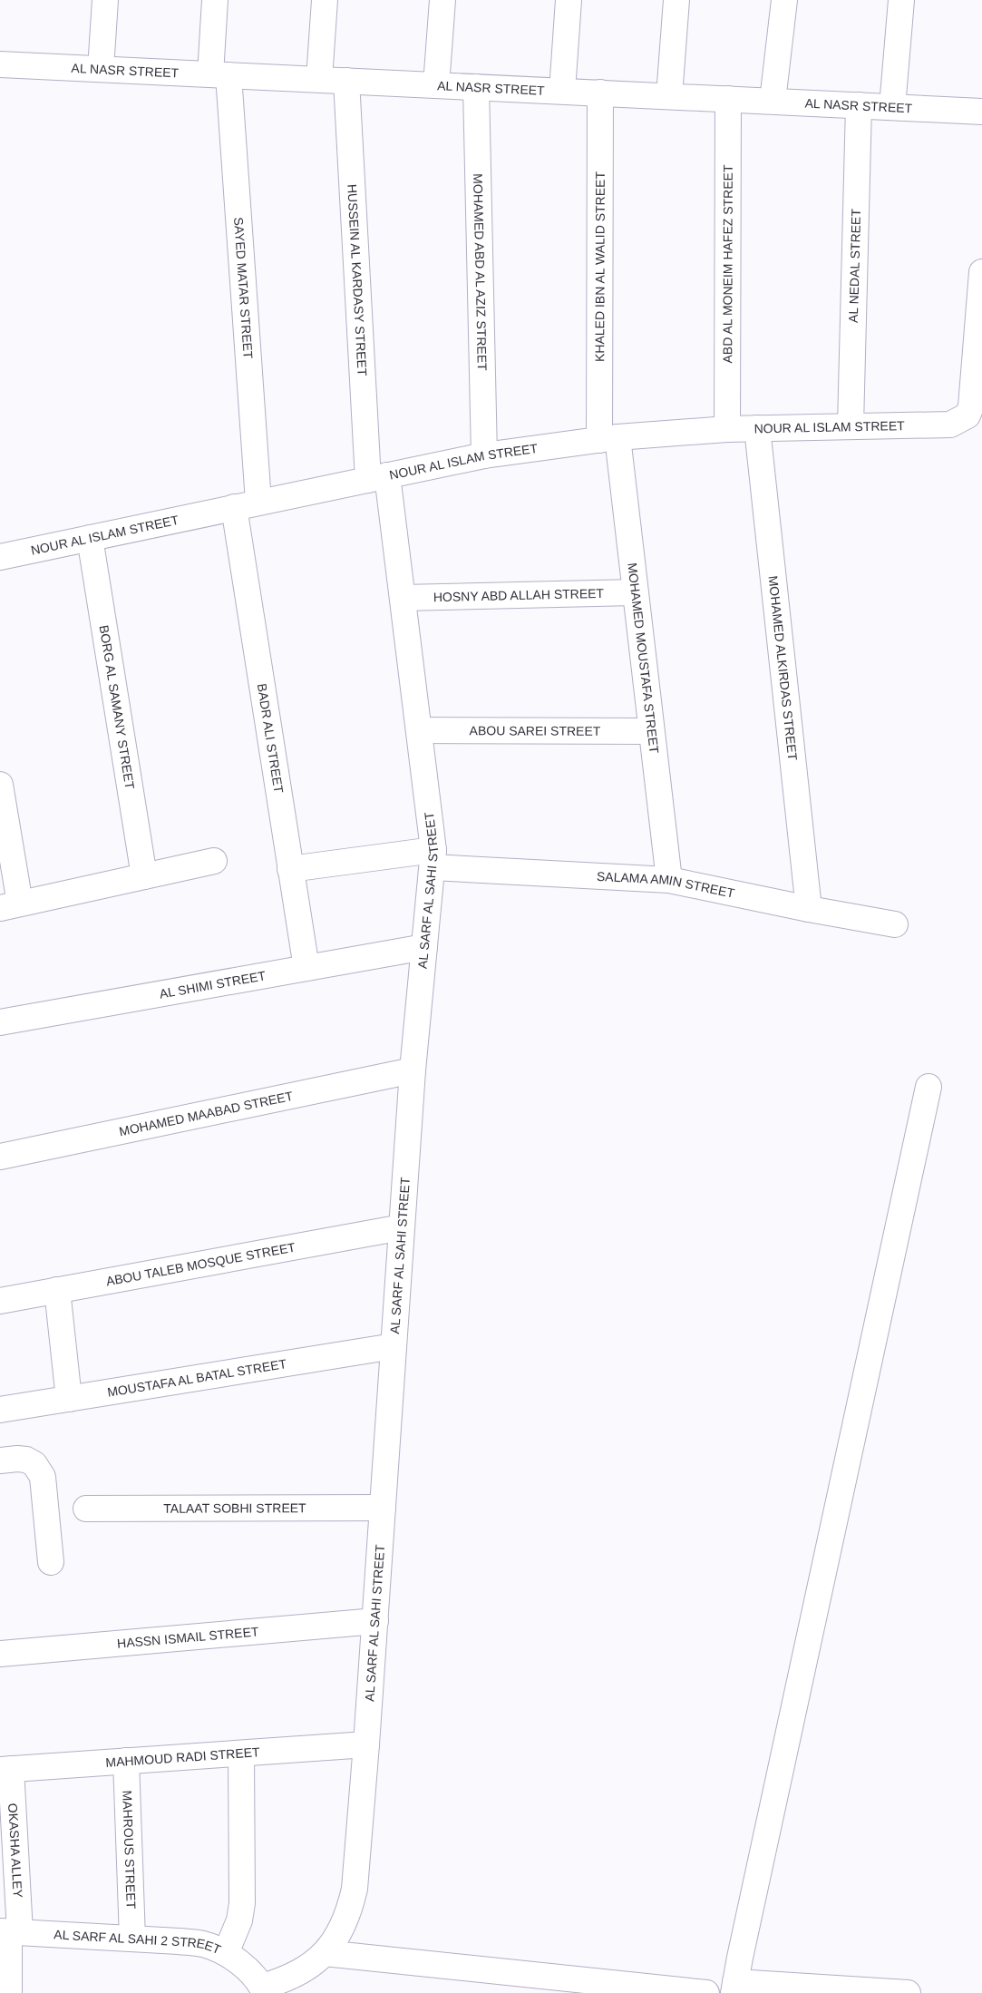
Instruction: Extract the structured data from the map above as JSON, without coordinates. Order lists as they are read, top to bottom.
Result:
{
  "streets": {
    "street": [
      "AL NASR STREET",
      "ABD AL MONEIM HAFEZ STREET",
      "KHALED IBN AL WALID STREET",
      "AL NEDAL STREET",
      "MOHAMED ABD AL AZIZ STREET",
      "HUSSEIN AL KARDASY STREET",
      "SAYED MATAR STREET",
      "NOUR AL ISLAM STREET",
      "HOSNY ABD ALLAH STREET",
      "MOHAMED MOUSTAFA STREET",
      "MOHAMED ALKIRDAS STREET",
      "BORG AL SAMANY STREET",
      "ABOU SAREI STREET",
      "BADR ALI STREET",
      "SALAMA AMIN STREET",
      "AL SARF AL SAHI STREET",
      "AL SHIMI STREET",
      "MOHAMED MAABAD STREET",
      "ABOU TALEB MOSQUE STREET",
      "MOUSTAFA AL BATAL STREET",
      "TALAAT SOBHI STREET",
      "HASSN ISMAIL STREET",
      "MAHMOUD RADI STREET",
      "MAHROUS STREET",
      "OKASHA ALLEY",
      "AL SARF AL SAHI 2 STREET"
    ]
  },
  "crossings": [
    ["AL NASR STREET", "ABD AL MONEIM HAFEZ STREET"],
    ["AL NASR STREET", "KHALED IBN AL WALID STREET"],
    ["AL NASR STREET", "AL NEDAL STREET"],
    ["AL NASR STREET", "MOHAMED ABD AL AZIZ STREET"],
    ["AL NASR STREET", "HUSSEIN AL KARDASY STREET"],
    ["AL NASR STREET", "SAYED MATAR STREET"],
    ["ABD AL MONEIM HAFEZ STREET", "NOUR AL ISLAM STREET"],
    ["KHALED IBN AL WALID STREET", "NOUR AL ISLAM STREET"],
    ["KHALED IBN AL WALID STREET", "MOHAMED MOUSTAFA STREET"],
    ["AL NEDAL STREET", "NOUR AL ISLAM STREET"],
    ["MOHAMED ABD AL AZIZ STREET", "NOUR AL ISLAM STREET"],
    ["HUSSEIN AL KARDASY STREET", "NOUR AL ISLAM STREET"],
    ["HUSSEIN AL KARDASY STREET", "AL SARF AL SAHI STREET"],
    ["SAYED MATAR STREET", "NOUR AL ISLAM STREET"],
    ["NOUR AL ISLAM STREET", "MOHAMED MOUSTAFA STREET"],
    ["NOUR AL ISLAM STREET", "MOHAMED ALKIRDAS STREET"],
    ["NOUR AL ISLAM STREET", "BORG AL SAMANY STREET"],
    ["NOUR AL ISLAM STREET", "BADR ALI STREET"],
    ["NOUR AL ISLAM STREET", "AL SARF AL SAHI STREET"],
    ["HOSNY ABD ALLAH STREET", "MOHAMED MOUSTAFA STREET"],
    ["HOSNY ABD ALLAH STREET", "AL SARF AL SAHI STREET"],
    ["MOHAMED MOUSTAFA STREET", "ABOU SAREI STREET"],
    ["MOHAMED MOUSTAFA STREET", "SALAMA AMIN STREET"],
    ["MOHAMED ALKIRDAS STREET", "SALAMA AMIN STREET"],
    ["ABOU SAREI STREET", "AL SARF AL SAHI STREET"],
    ["BADR ALI STREET", "SALAMA AMIN STREET"],
    ["BADR ALI STREET", "AL SHIMI STREET"],
    ["SALAMA AMIN STREET", "AL SARF AL SAHI STREET"],
    ["AL SARF AL SAHI STREET", "AL SHIMI STREET"],
    ["AL SARF AL SAHI STREET", "MOHAMED MAABAD STREET"],
    ["AL SARF AL SAHI STREET", "ABOU TALEB MOSQUE STREET"],
    ["AL SARF AL SAHI STREET", "MOUSTAFA AL BATAL STREET"],
    ["AL SARF AL SAHI STREET", "TALAAT SOBHI STREET"],
    ["AL SARF AL SAHI STREET", "HASSN ISMAIL STREET"],
    ["AL SARF AL SAHI STREET", "MAHMOUD RADI STREET"],
    ["AL SARF AL SAHI STREET", "AL SARF AL SAHI 2 STREET"],
    ["MAHMOUD RADI STREET", "MAHROUS STREET"],
    ["MAHMOUD RADI STREET", "OKASHA ALLEY"],
    ["MAHROUS STREET", "AL SARF AL SAHI 2 STREET"],
    ["OKASHA ALLEY", "AL SARF AL SAHI 2 STREET"]
  ]
}
